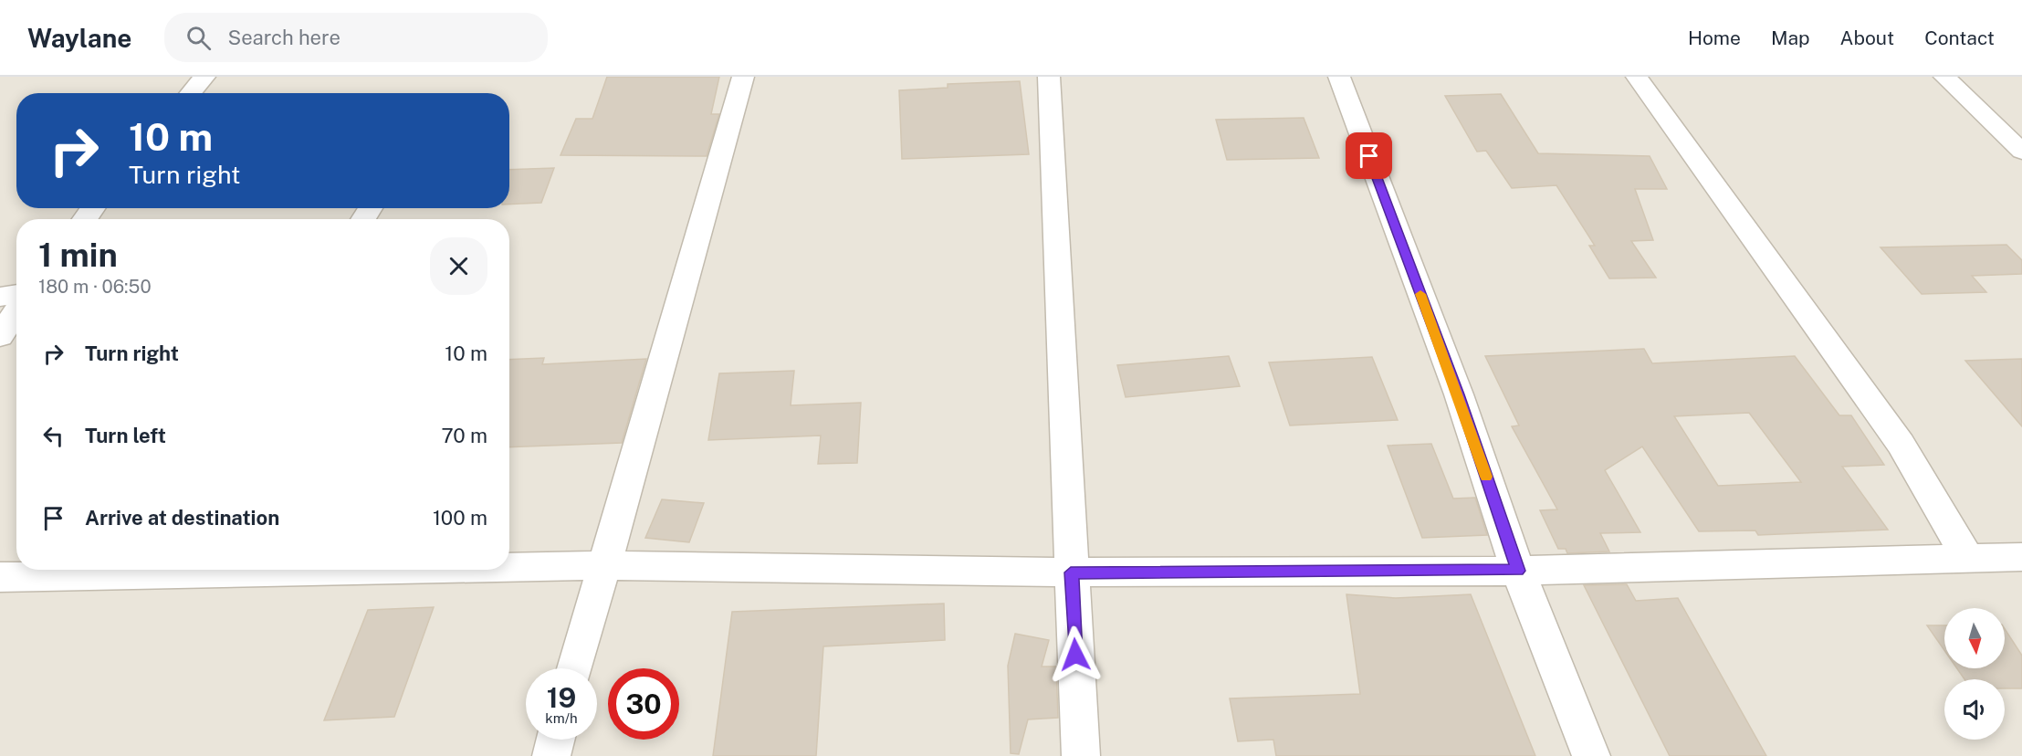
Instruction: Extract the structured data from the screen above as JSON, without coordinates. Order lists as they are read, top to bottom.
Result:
{
  "north": "bottom",
  "page": {
    "header": "Waylane",
    "search": "Search here",
    "nav": [
      "Home",
      "Map",
      "About",
      "Contact"
    ],
    "turn": ["10 m", "Turn right"],
    "heading": ["1 min", "180 m · 06:50"],
    "list": [
      {
        "name": "Turn right",
        "value": "10 m"
      },
      {
        "name": "Turn left",
        "value": "70 m"
      },
      {
        "name": "Arrive at destination",
        "value": "100 m"
      }
    ],
    "speed": "19 km/h",
    "limit": "30"
  }
}
